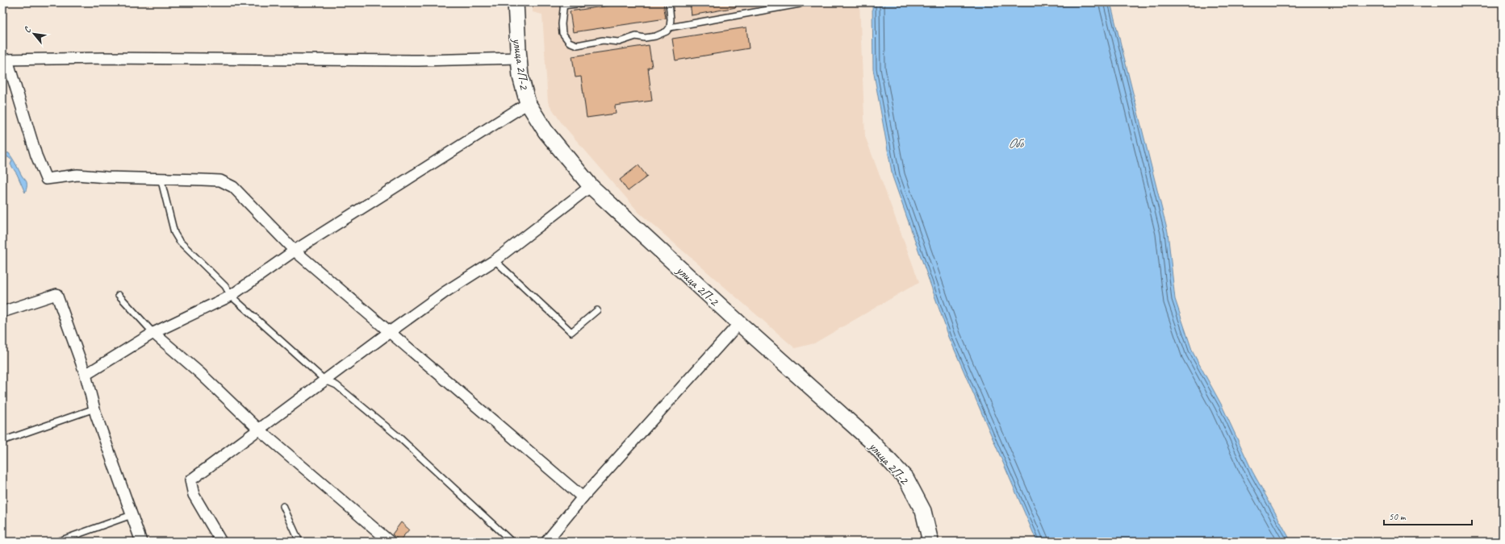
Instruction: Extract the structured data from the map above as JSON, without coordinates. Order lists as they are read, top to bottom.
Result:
{
  "streets": {
    "main road": ["улица 2П-2"]
  },
  "water": ["Обь"],
  "scale_bar": "50 m",
  "north": "top left"
}
